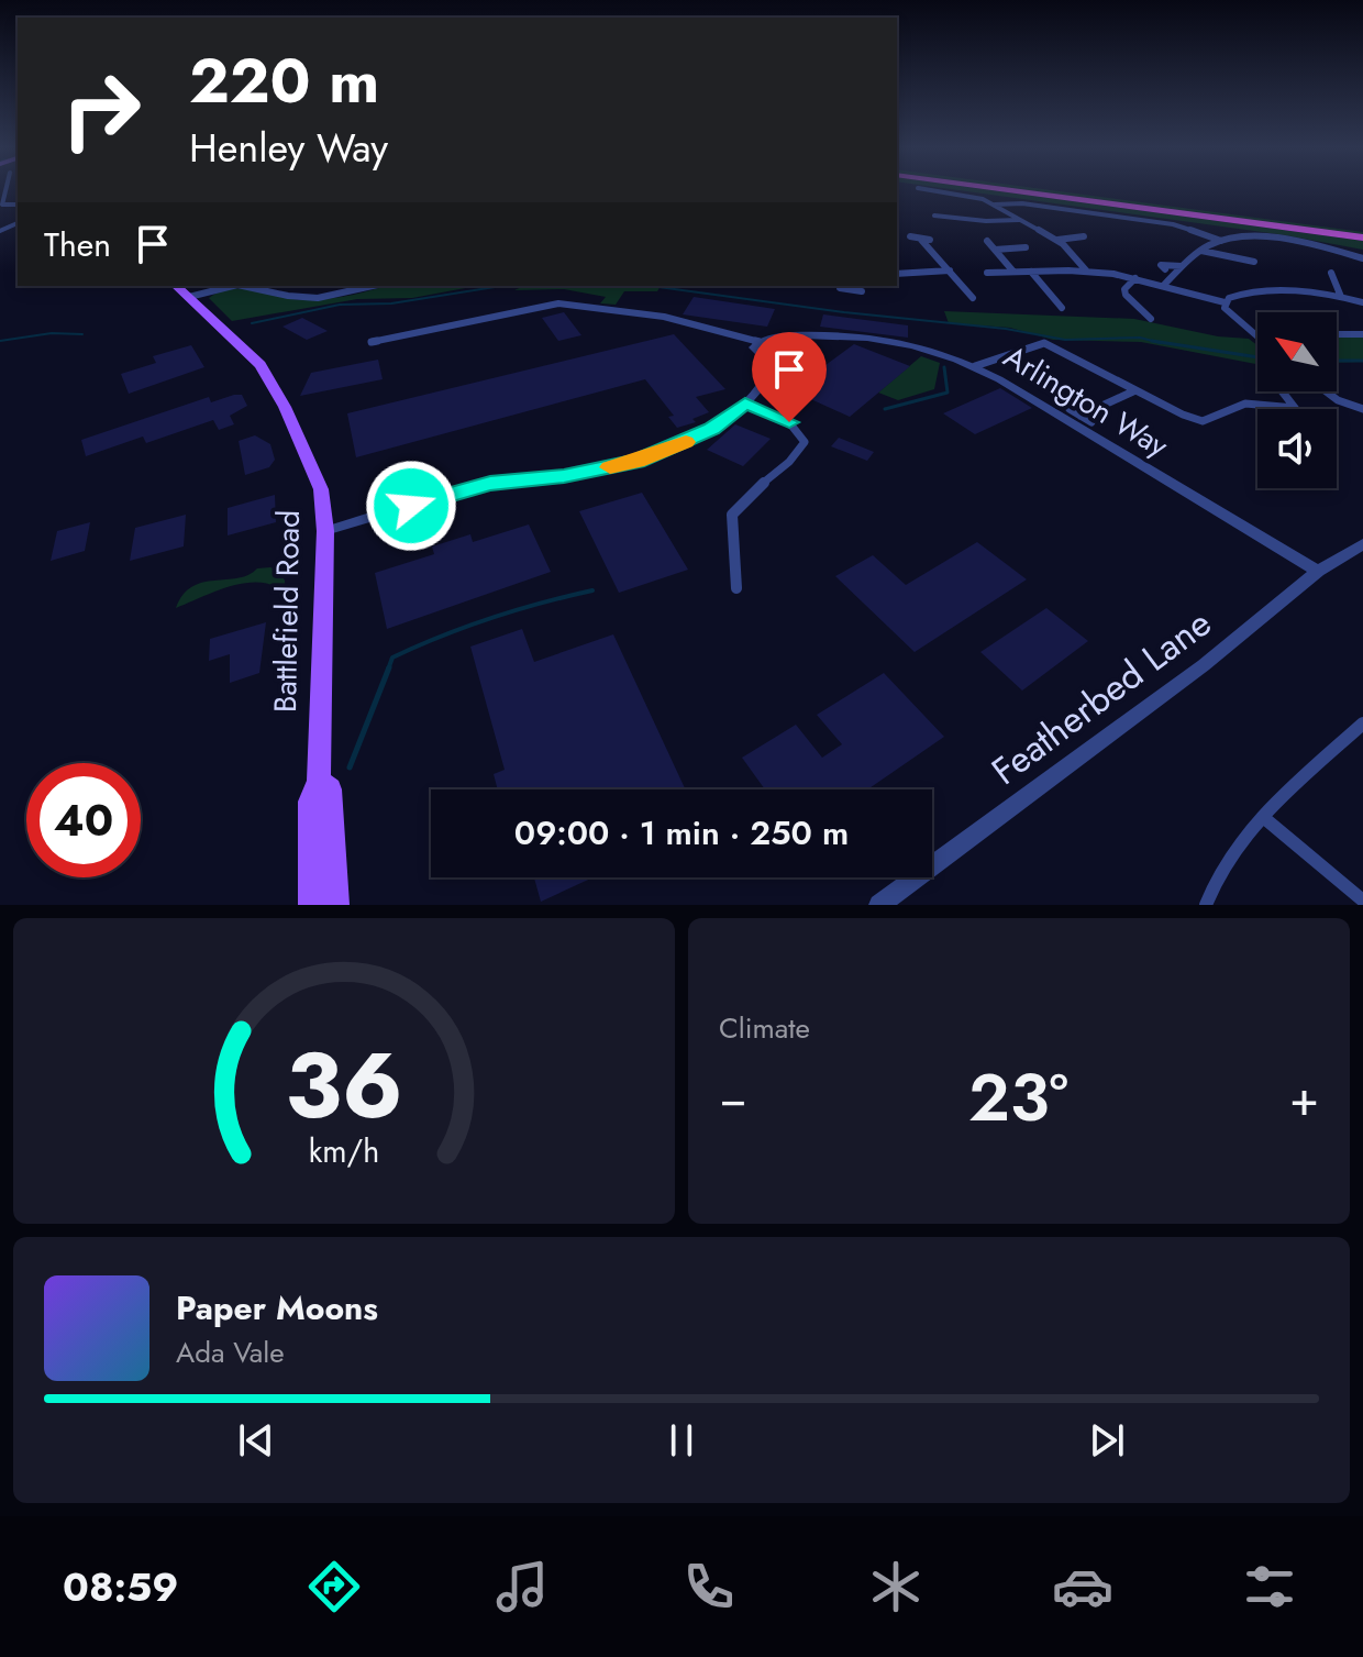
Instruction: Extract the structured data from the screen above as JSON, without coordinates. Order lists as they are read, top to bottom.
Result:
{
  "streets": {
    "main road": ["Battlefield Road"],
    "street": ["Arlington Way", "Featherbed Lane"]
  },
  "crossings": [
    ["Arlington Way", "Featherbed Lane"]
  ],
  "north": "top left",
  "page": {
    "turn": ["220 m", "Henley Way"],
    "then": "Then",
    "limit": "40",
    "trip": "09:00 · 1 min · 250 m",
    "tile": "Climate",
    "heat": ["−", "23°", "+"],
    "song": ["Paper Moons", "Ada Vale"],
    "tabs": "08:59",
    "gauge": ["36", "km/h"]
  }
}
